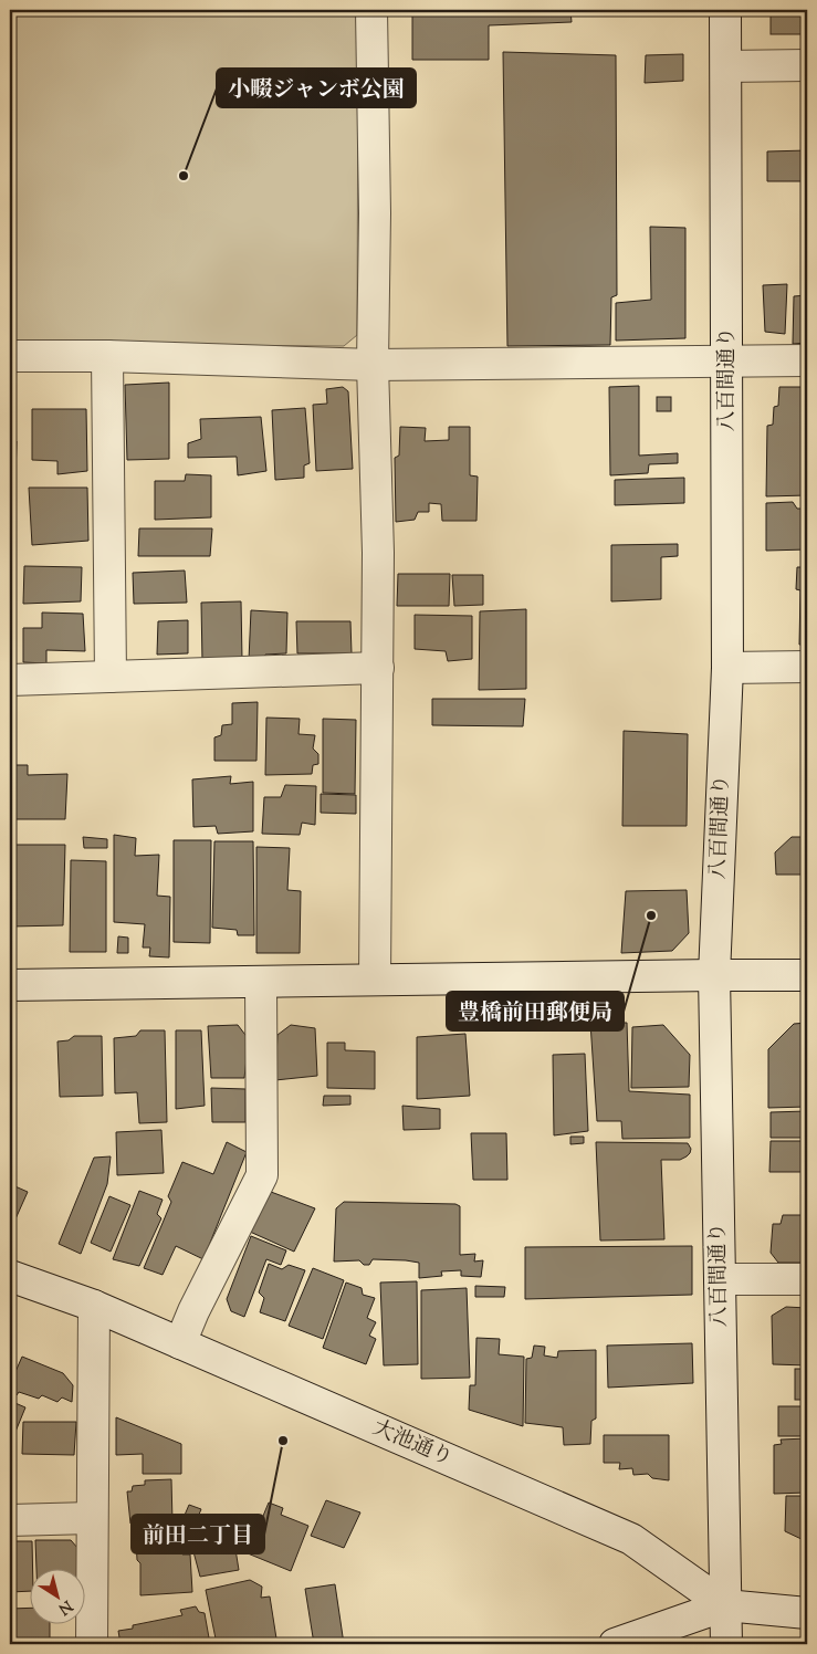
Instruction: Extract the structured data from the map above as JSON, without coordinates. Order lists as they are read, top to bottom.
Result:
{
  "streets": {
    "street": ["八百間通り", "大池通り"]
  },
  "crossings": [
    ["八百間通り", "大池通り"]
  ],
  "places": ["小畷ジャンボ公園", "豊橋前田郵便局", "前田二丁目"],
  "north": "bottom right"
}
